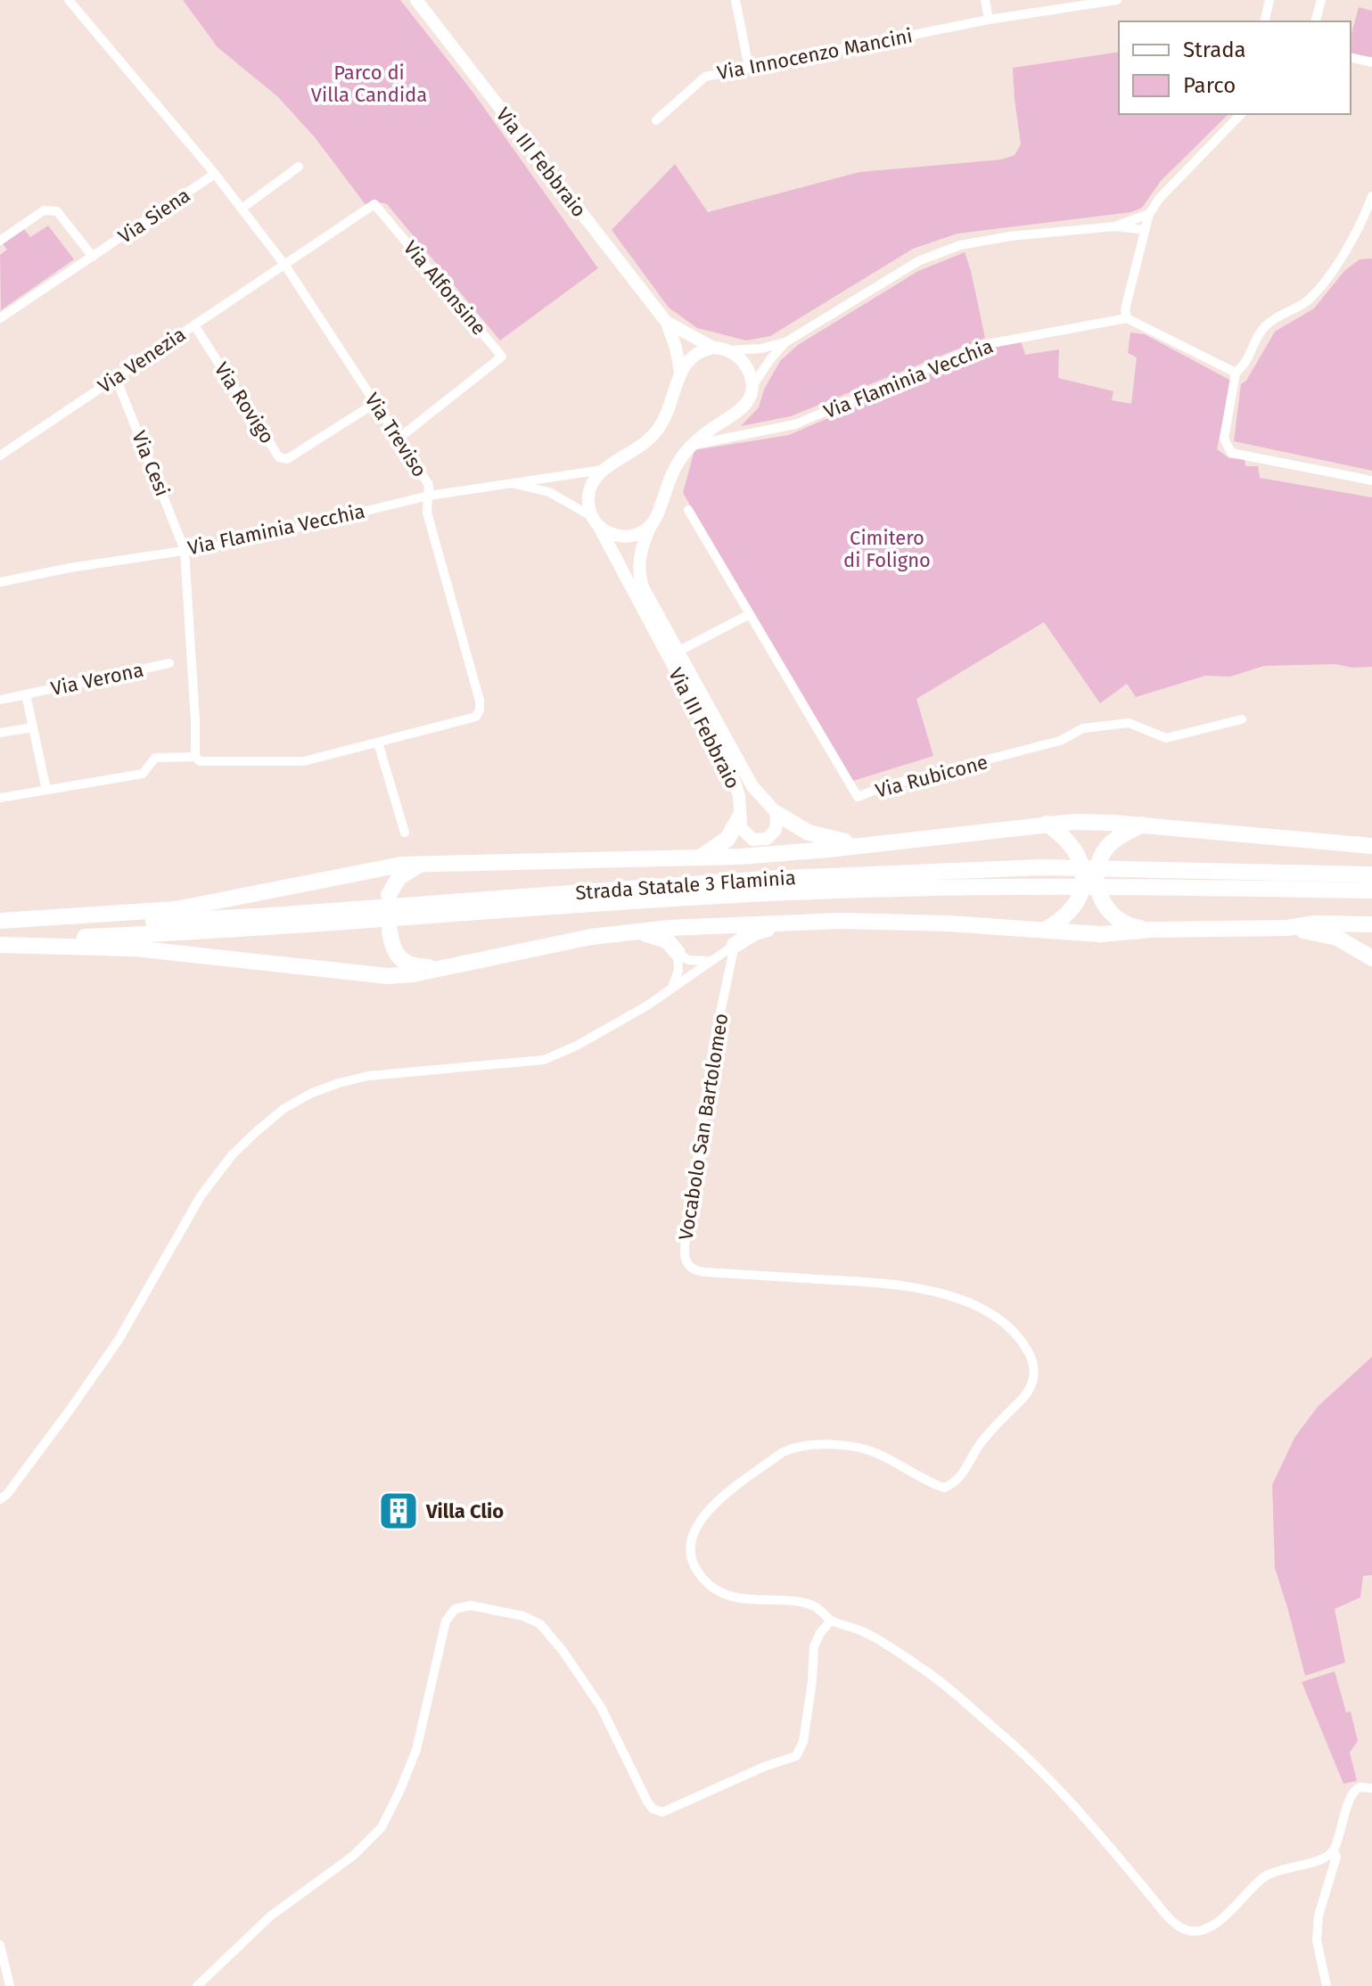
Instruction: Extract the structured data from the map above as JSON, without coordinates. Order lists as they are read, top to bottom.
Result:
{
  "streets": {
    "highway": ["Strada Statale 3 Flaminia"],
    "main road": ["Via III Febbraio", "Via Flaminia Vecchia"],
    "street": [
      "Via Innocenzo Mancini",
      "Via Siena",
      "Via Alfonsine",
      "Via Venezia",
      "Via Rovigo",
      "Via Treviso",
      "Via Cesi",
      "Via Verona",
      "Via Rubicone",
      "Vocabolo San Bartolomeo"
    ]
  },
  "crossings": [
    ["Via III Febbraio", "Via Flaminia Vecchia"],
    ["Via Siena", "Via Treviso"],
    ["Via Alfonsine", "Via Venezia"],
    ["Via Alfonsine", "Via Treviso"],
    ["Via Venezia", "Via Rovigo"],
    ["Via Venezia", "Via Treviso"],
    ["Via Venezia", "Via Cesi"],
    ["Via Flaminia Vecchia", "Via Treviso"],
    ["Via Flaminia Vecchia", "Via Cesi"],
    ["Via Rovigo", "Via Treviso"]
  ],
  "parks": ["Parco di Villa Candida", "Cimitero di Foligno"],
  "places": {
    "building": ["Villa Clio"]
  },
  "legend": ["Strada", "Parco"]
}
